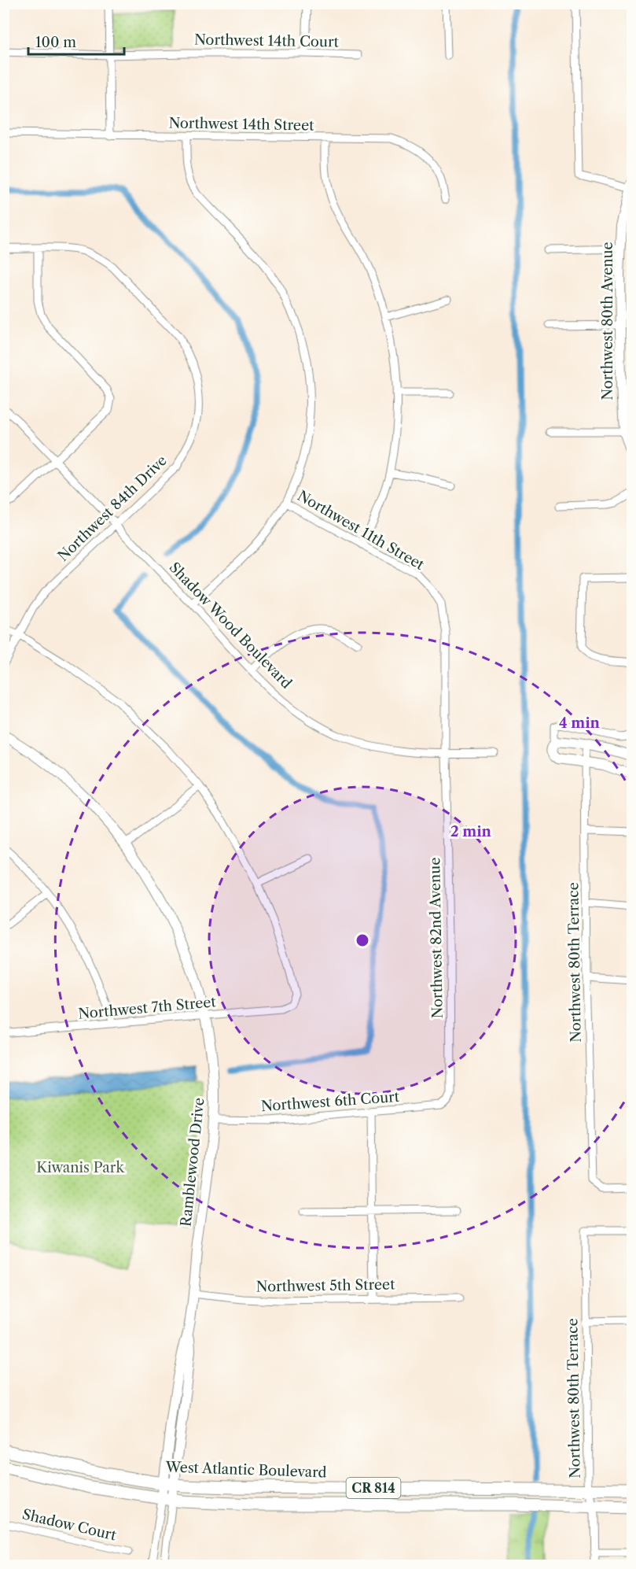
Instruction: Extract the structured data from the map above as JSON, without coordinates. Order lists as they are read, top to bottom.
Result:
{
  "streets": {
    "main road": ["West Atlantic Boulevard", "CR 814"],
    "street": [
      "Northwest 14th Court",
      "Northwest 14th Street",
      "Northwest 80th Avenue",
      "Northwest 84th Drive",
      "Northwest 11th Street",
      "Shadow Wood Boulevard",
      "Northwest 82nd Avenue",
      "Northwest 80th Terrace",
      "Northwest 7th Street",
      "Northwest 6th Court",
      "Ramblewood Drive",
      "Northwest 5th Street",
      "Shadow Court"
    ]
  },
  "crossings": [
    ["Northwest 84th Drive", "Shadow Wood Boulevard"],
    ["Northwest 11th Street", "Northwest 82nd Avenue"],
    ["Shadow Wood Boulevard", "Northwest 82nd Avenue"],
    ["Northwest 82nd Avenue", "Northwest 6th Court"],
    ["Northwest 80th Terrace", "West Atlantic Boulevard"],
    ["Northwest 80th Terrace", "CR 814"],
    ["Northwest 7th Street", "Ramblewood Drive"],
    ["Northwest 6th Court", "Ramblewood Drive"],
    ["Ramblewood Drive", "Northwest 5th Street"],
    ["Ramblewood Drive", "West Atlantic Boulevard"],
    ["Ramblewood Drive", "CR 814"]
  ],
  "parks": ["Kiwanis Park"],
  "scale_bar": "100 m",
  "rings": ["4 min", "2 min"]
}
